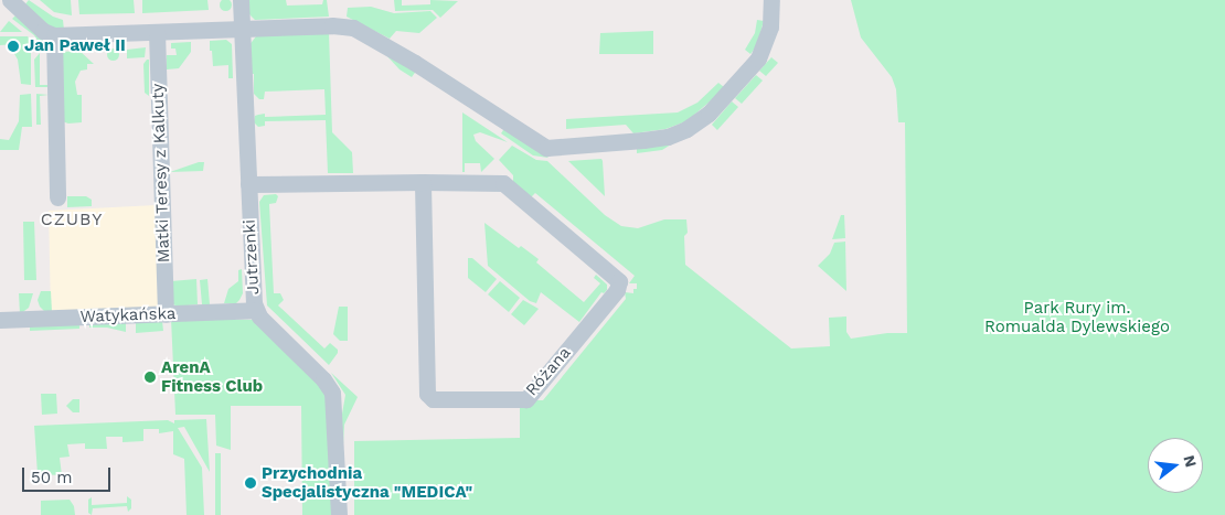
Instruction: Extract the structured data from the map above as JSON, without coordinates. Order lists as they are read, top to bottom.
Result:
{
  "streets": {
    "street": [
      "Matki Teresy z Kalkuty",
      "Jutrzenki",
      "Watykańska",
      "Różana"
    ]
  },
  "crossings": [
    ["Matki Teresy z Kalkuty", "Watykańska"],
    ["Jutrzenki", "Watykańska"],
    ["Jutrzenki", "Różana"]
  ],
  "districts": ["CZUBY"],
  "parks": ["Park Rury im. Romualda Dylewskiego"],
  "places": ["Jan Paweł II", "ArenA Fitness Club", "Przychodnia Specjalistyczna \"MEDICA\""],
  "scale_bar": "50 m",
  "north": "right"
}
